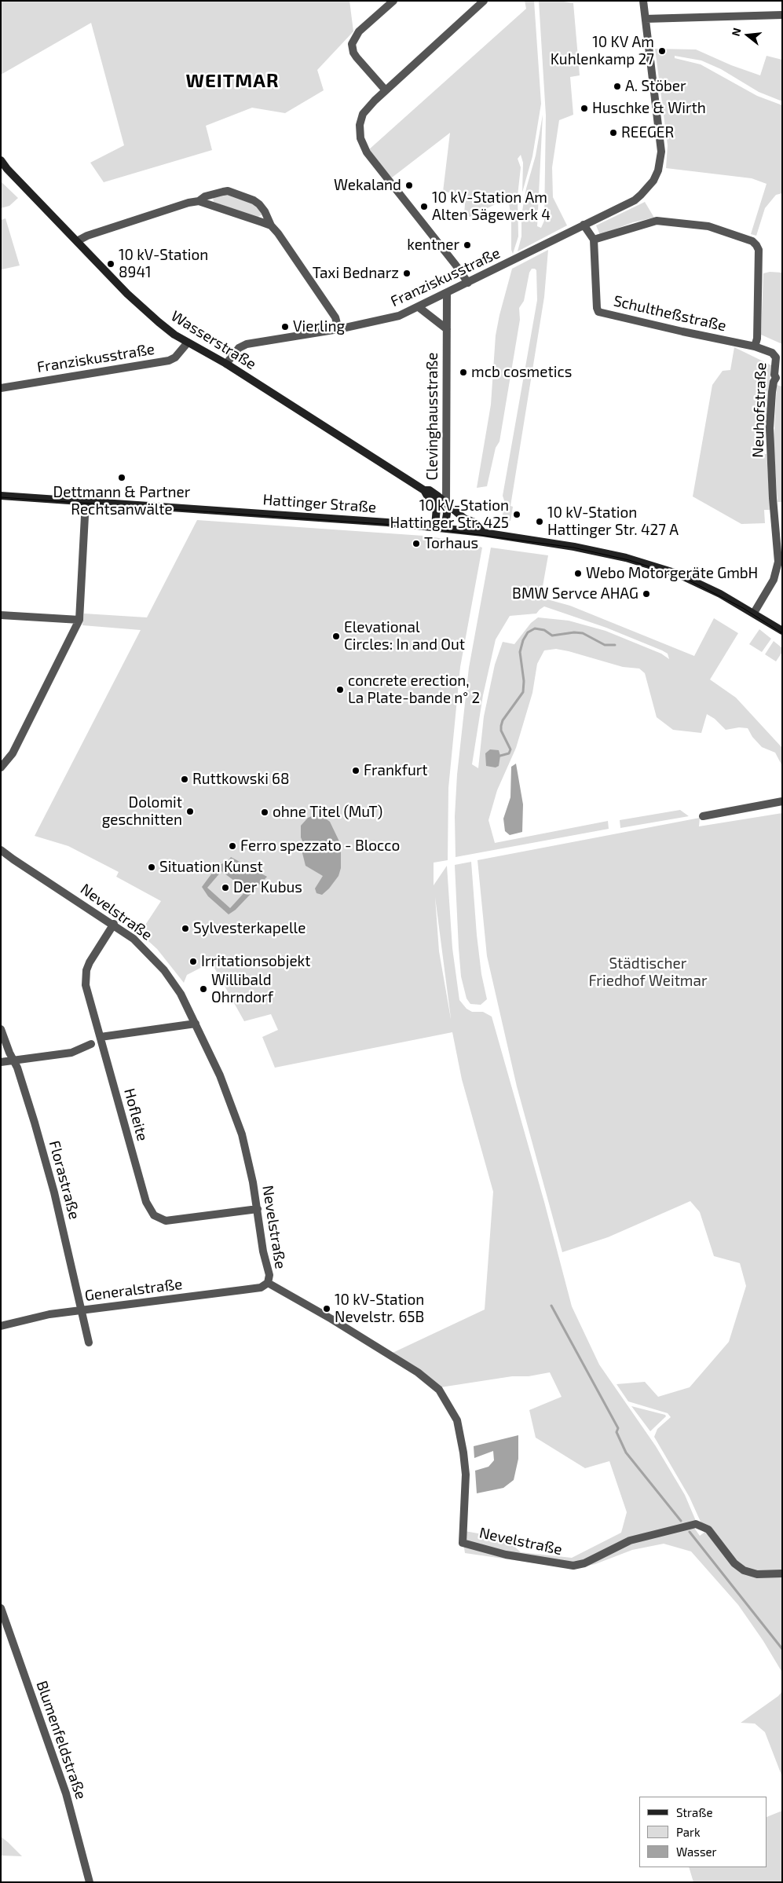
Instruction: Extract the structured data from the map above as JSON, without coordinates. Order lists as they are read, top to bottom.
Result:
{
  "streets": {
    "main road": ["Wasserstraße", "Hattinger Straße"],
    "street": [
      "Franziskusstraße",
      "Schultheßstraße",
      "Neuhofstraße",
      "Clevinghausstraße",
      "Nevelstraße",
      "Hofleite",
      "Florastraße",
      "Generalstraße",
      "Blumenfeldstraße"
    ]
  },
  "crossings": [
    ["Franziskusstraße", "Wasserstraße"],
    ["Franziskusstraße", "Clevinghausstraße"],
    ["Schultheßstraße", "Neuhofstraße"],
    ["Wasserstraße", "Clevinghausstraße"],
    ["Wasserstraße", "Hattinger Straße"],
    ["Neuhofstraße", "Hattinger Straße"],
    ["Nevelstraße", "Hofleite"],
    ["Nevelstraße", "Generalstraße"],
    ["Florastraße", "Generalstraße"]
  ],
  "districts": ["WEITMAR"],
  "parks": ["Städtischer Friedhof Weitmar"],
  "places": [
    "10 KV Am Kuhlenkamp 27",
    "A. Stöber",
    "Huschke & Wirth",
    "REEGER",
    "Wekaland",
    "10 kV-Station Am Alten Sägewerk 4",
    "kentner",
    "10 kV-Station 8941",
    "Taxi Bednarz",
    "Vierling",
    "mcb cosmetics",
    "Dettmann & Partner Rechtsanwälte",
    "10 kV-Station Hattinger Str. 425",
    "10 kV-Station Hattinger Str. 427 A",
    "Torhaus",
    "Webo Motorgeräte GmbH",
    "BMW Servce AHAG",
    "Elevational Circles: In and Out",
    "concrete erection, La Plate-bande n° 2",
    "Frankfurt",
    "Ruttkowski 68",
    "Dolomit geschnitten",
    "ohne Titel (MuT)",
    "Ferro spezzato - Blocco",
    "Situation Kunst",
    "Der Kubus",
    "Sylvesterkapelle",
    "Irritationsobjekt",
    "Willibald Ohrndorf",
    "10 kV-Station Nevelstr. 65B"
  ],
  "legend": ["Straße", "Park", "Wasser"],
  "north": "left"
}
